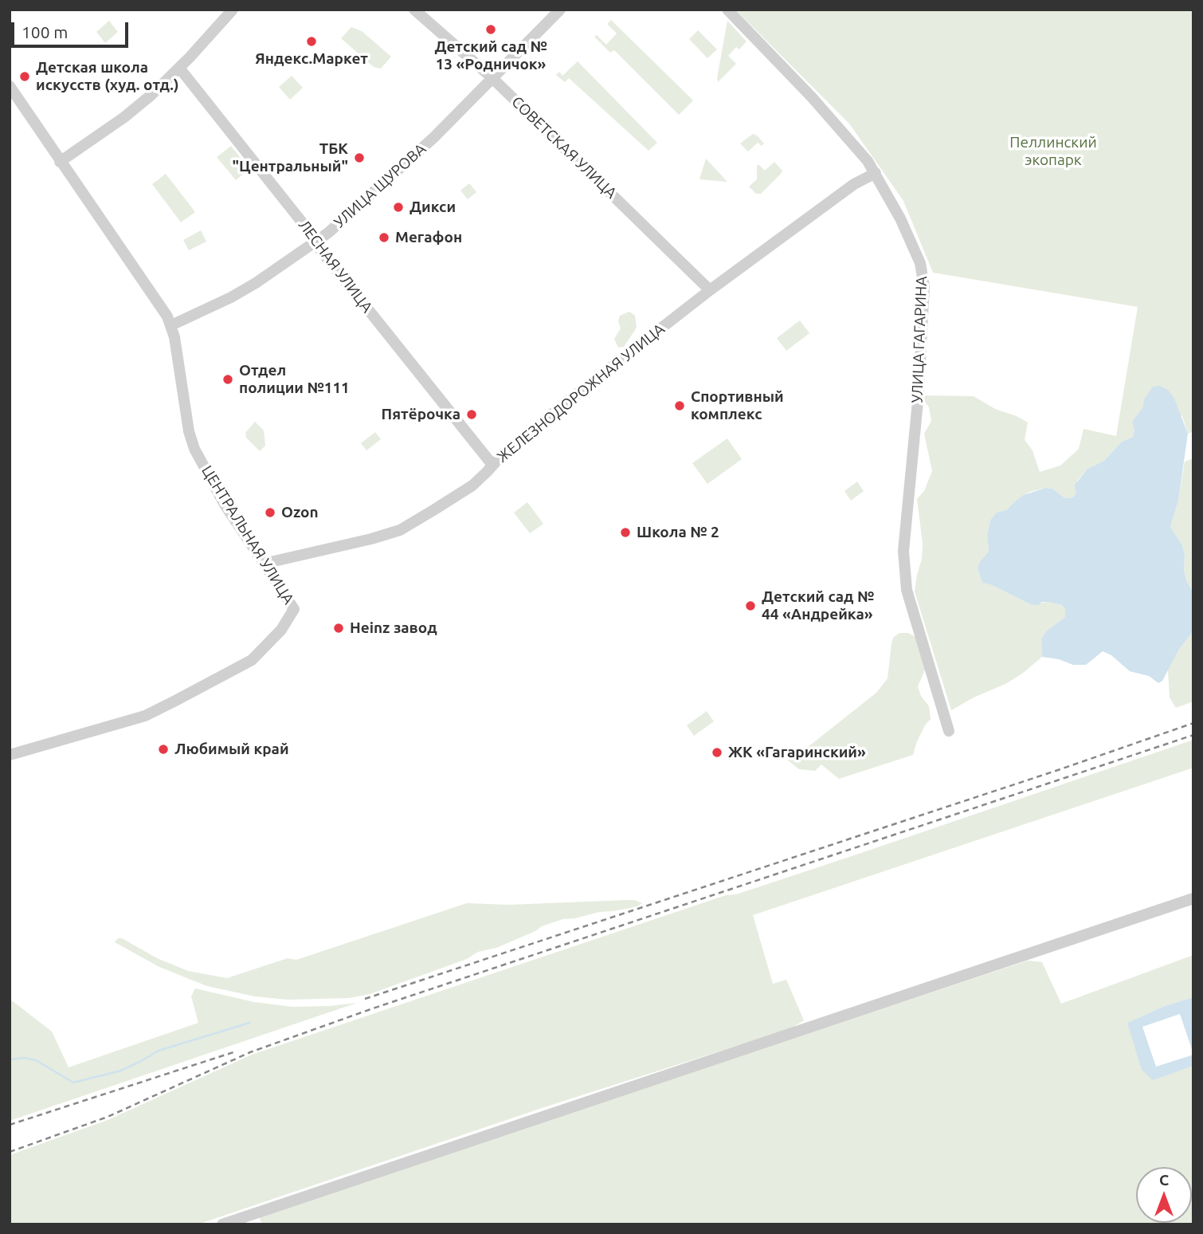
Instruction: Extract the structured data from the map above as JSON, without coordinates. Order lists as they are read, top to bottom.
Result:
{
  "streets": {
    "street": [
      "СОВЕТСКАЯ УЛИЦА",
      "УЛИЦА ЩУРОВА",
      "ЛЕСНАЯ УЛИЦА",
      "УЛИЦА ГАГАРИНА",
      "ЖЕЛЕЗНОДОРОЖНАЯ УЛИЦА",
      "ЦЕНТРАЛЬНАЯ УЛИЦА"
    ]
  },
  "crossings": [
    ["СОВЕТСКАЯ УЛИЦА", "УЛИЦА ЩУРОВА"],
    ["СОВЕТСКАЯ УЛИЦА", "ЖЕЛЕЗНОДОРОЖНАЯ УЛИЦА"],
    ["УЛИЦА ЩУРОВА", "ЛЕСНАЯ УЛИЦА"],
    ["УЛИЦА ЩУРОВА", "ЦЕНТРАЛЬНАЯ УЛИЦА"],
    ["ЛЕСНАЯ УЛИЦА", "ЖЕЛЕЗНОДОРОЖНАЯ УЛИЦА"],
    ["УЛИЦА ГАГАРИНА", "ЖЕЛЕЗНОДОРОЖНАЯ УЛИЦА"],
    ["ЖЕЛЕЗНОДОРОЖНАЯ УЛИЦА", "ЦЕНТРАЛЬНАЯ УЛИЦА"]
  ],
  "parks": ["Пеллинский экопарк"],
  "places": [
    "Детский сад № 13 «Родничок»",
    "Яндекс.Маркет",
    "Детская школа искусств (худ. отд.)",
    "ТБК \"Центральный\"",
    "Дикси",
    "Мегафон",
    "Отдел полиции №111",
    "Спортивный комплекс",
    "Пятёрочка",
    "Ozon",
    "Школа № 2",
    "Детский сад № 44 «Андрейка»",
    "Heinz завод",
    "Любимый край",
    "ЖК «Гагаринский»"
  ],
  "scale_bar": "100 m",
  "north": "top"
}
